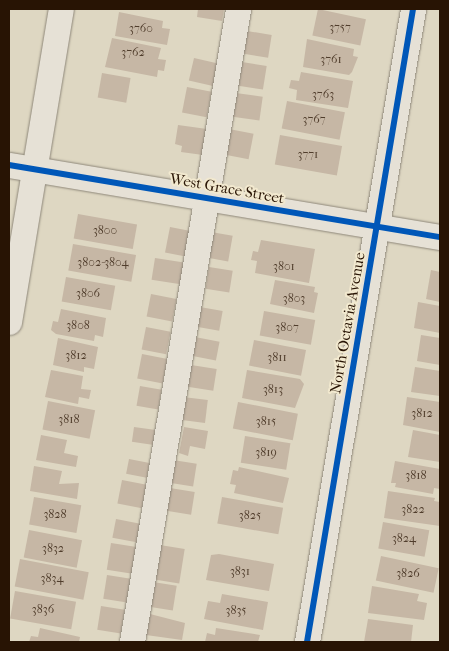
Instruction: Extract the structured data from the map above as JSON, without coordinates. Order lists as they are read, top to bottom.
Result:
{
  "streets": {
    "street": ["West Grace Street", "North Octavia Avenue"]
  },
  "crossings": [
    ["West Grace Street", "North Octavia Avenue"]
  ],
  "house_numbers": [
    "3757",
    "3760",
    "3762",
    "3761",
    "3763",
    "3767",
    "3771",
    "3800",
    "3802-3804",
    "3801",
    "3806",
    "3803",
    "3808",
    "3807",
    "3812",
    "3811",
    "3813",
    "3812",
    "3818",
    "3815",
    "3819",
    "3818",
    "3822",
    "3828",
    "3825",
    "3824",
    "3832",
    "3831",
    "3826",
    "3834",
    "3836",
    "3835"
  ]
}
